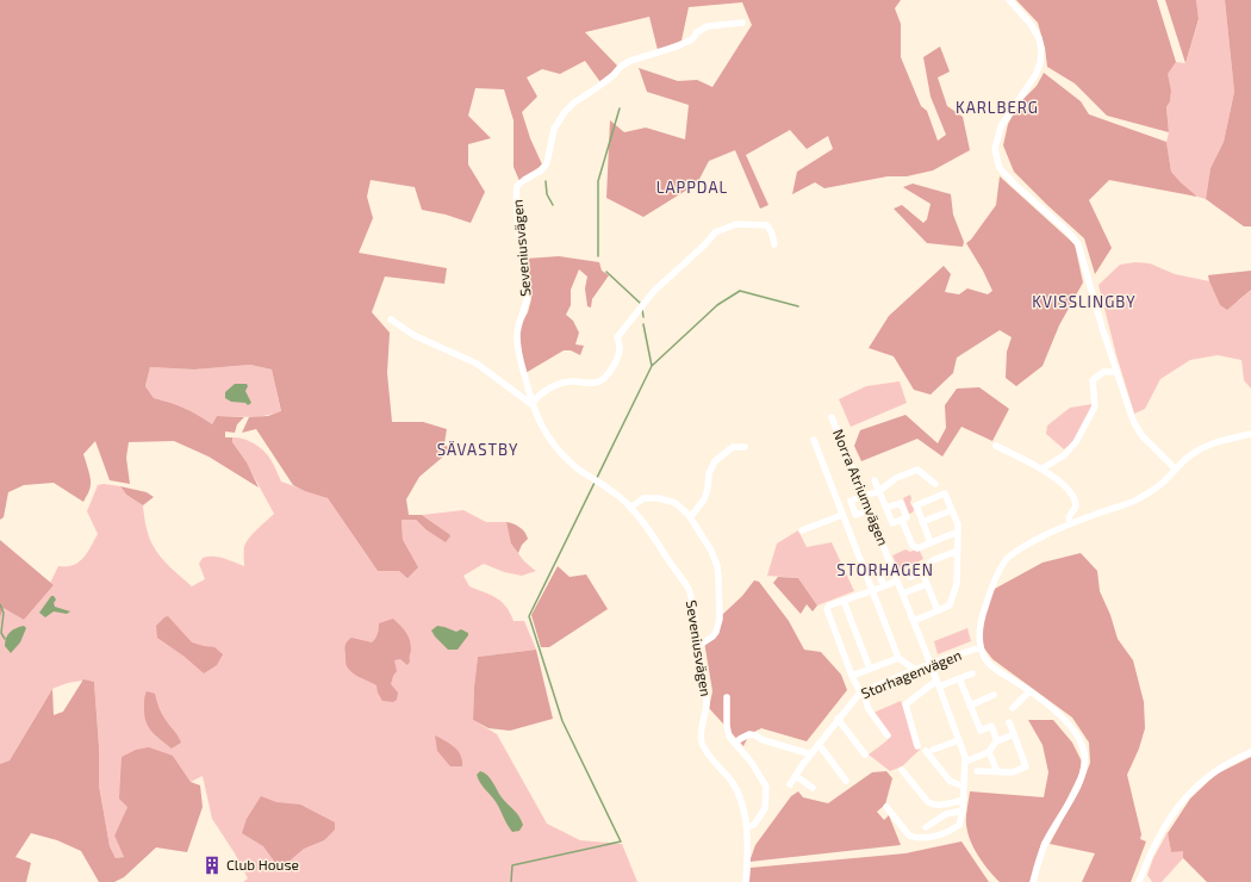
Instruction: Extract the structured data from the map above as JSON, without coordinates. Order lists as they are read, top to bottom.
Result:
{
  "streets": {
    "street": ["Seveniusvägen", "Norra Atriumvägen", "Storhagenvägen"]
  },
  "crossings": [
    ["Norra Atriumvägen", "Storhagenvägen"]
  ],
  "districts": [
    "KARLBERG",
    "LAPPDAL",
    "KVISSLINGBY",
    "SÄVASTBY",
    "STORHAGEN"
  ],
  "places": {
    "building": ["Club House"]
  }
}
